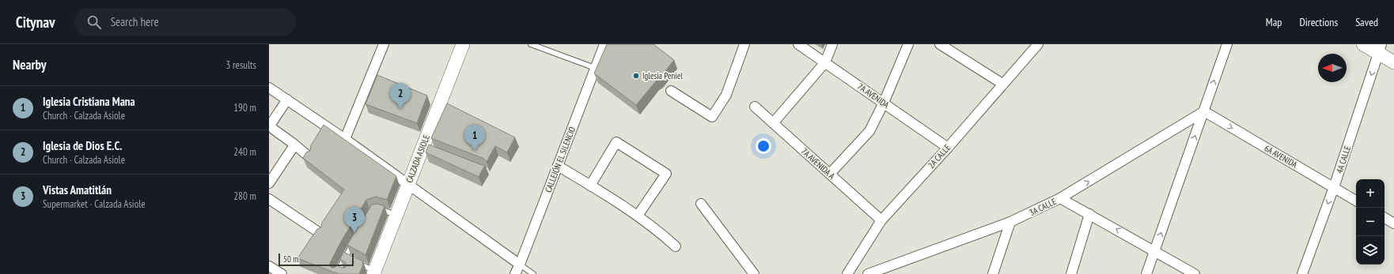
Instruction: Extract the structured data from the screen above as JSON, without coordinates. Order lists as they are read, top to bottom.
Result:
{
  "streets": {
    "main road": ["CALZADA ASIOLE"],
    "street": [
      "7A AVENIDA",
      "2A CALLE",
      "6A AVENIDA",
      "CALLEJÓN EL SILENCIO",
      "4A CALLE",
      "7A AVENIDA A",
      "3A CALLE"
    ]
  },
  "crossings": [
    ["7A AVENIDA", "2A CALLE"],
    ["2A CALLE", "7A AVENIDA A"],
    ["6A AVENIDA", "4A CALLE"],
    ["6A AVENIDA", "3A CALLE"]
  ],
  "one_way": ["6A AVENIDA", "4A CALLE", "3A CALLE"],
  "places": ["Iglesia Peniel"],
  "scale_bar": "50 m",
  "north": "left",
  "page": {
    "header": "Citynav",
    "search": "Search here",
    "nav": ["Map", "Directions", "Saved"],
    "heading": ["Nearby", "3 results"],
    "pins": ["2", "1", "3"],
    "list": [
      {
        "mark": "1",
        "name": "Iglesia Cristiana Mana",
        "note": "Church · Calzada Asiole",
        "value": "190 m"
      },
      {
        "mark": "2",
        "name": "Iglesia de Dios E.C.",
        "note": "Church · Calzada Asiole",
        "value": "240 m"
      },
      {
        "mark": "3",
        "name": "Vistas Amatitlán",
        "note": "Supermarket · Calzada Asiole",
        "value": "280 m"
      }
    ],
    "map_buttons": ["+", "−"],
    "scale": "50 m"
  }
}
